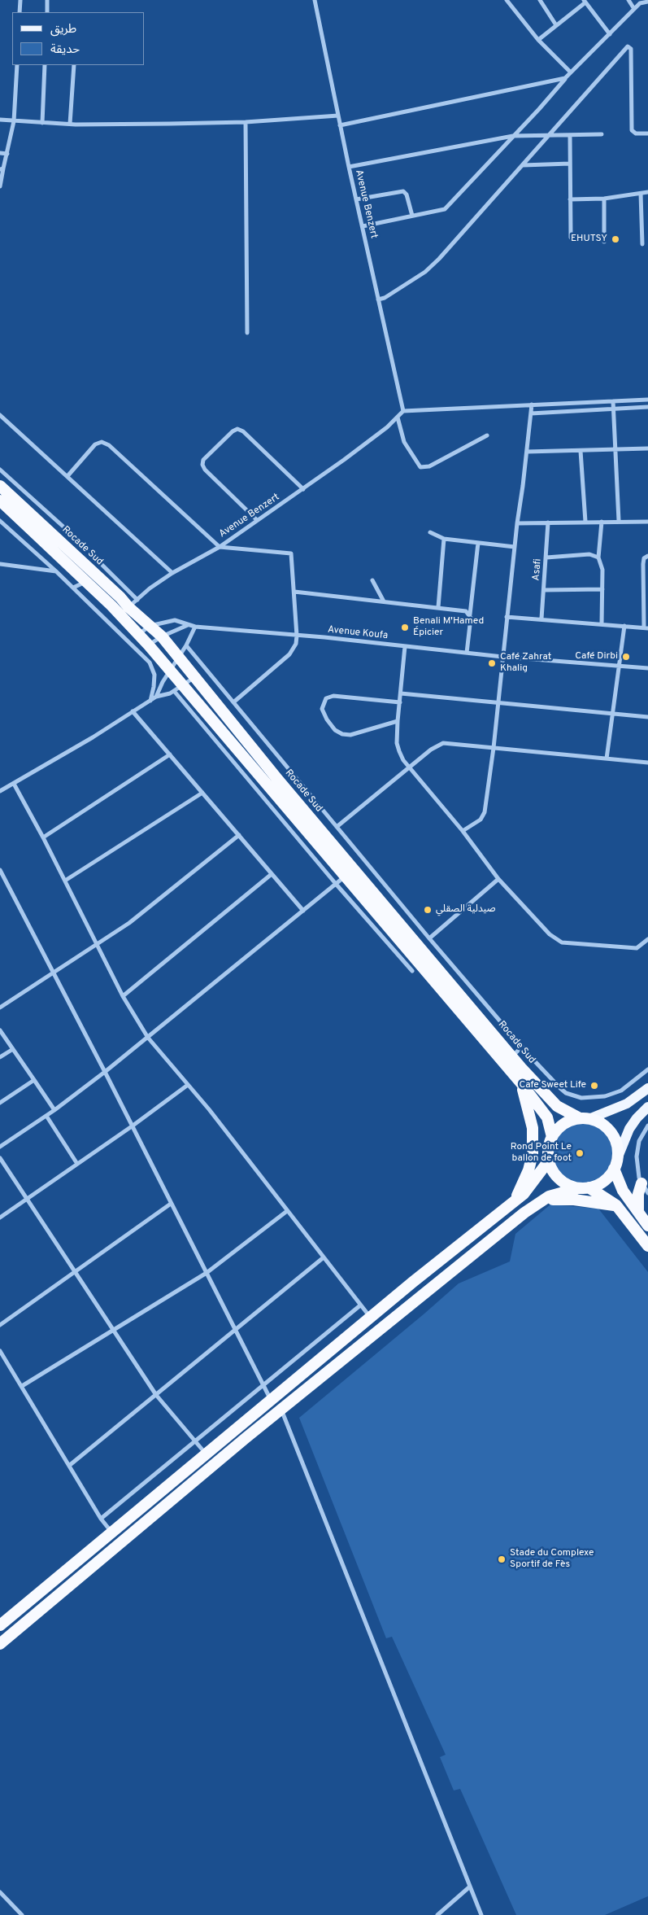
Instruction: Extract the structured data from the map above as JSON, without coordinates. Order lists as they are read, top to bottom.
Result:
{
  "streets": {
    "highway": ["Rocade Sud"],
    "street": ["Avenue Benzert", "Asafi", "Avenue Koufa"]
  },
  "crossings": [
    ["Avenue Benzert", "Rocade Sud"],
    ["Rocade Sud", "Avenue Koufa"]
  ],
  "places": [
    "EHUTSY",
    "Benali M'Hamed Épicier",
    "Café Dirbi",
    "Café Zahrat Khalig",
    "صيدلية الصقلي",
    "Cafe Sweet Life",
    "Rond Point Le ballon de foot",
    "Stade du Complexe Sportif de Fès"
  ],
  "legend": ["طريق", "حديقة"]
}
